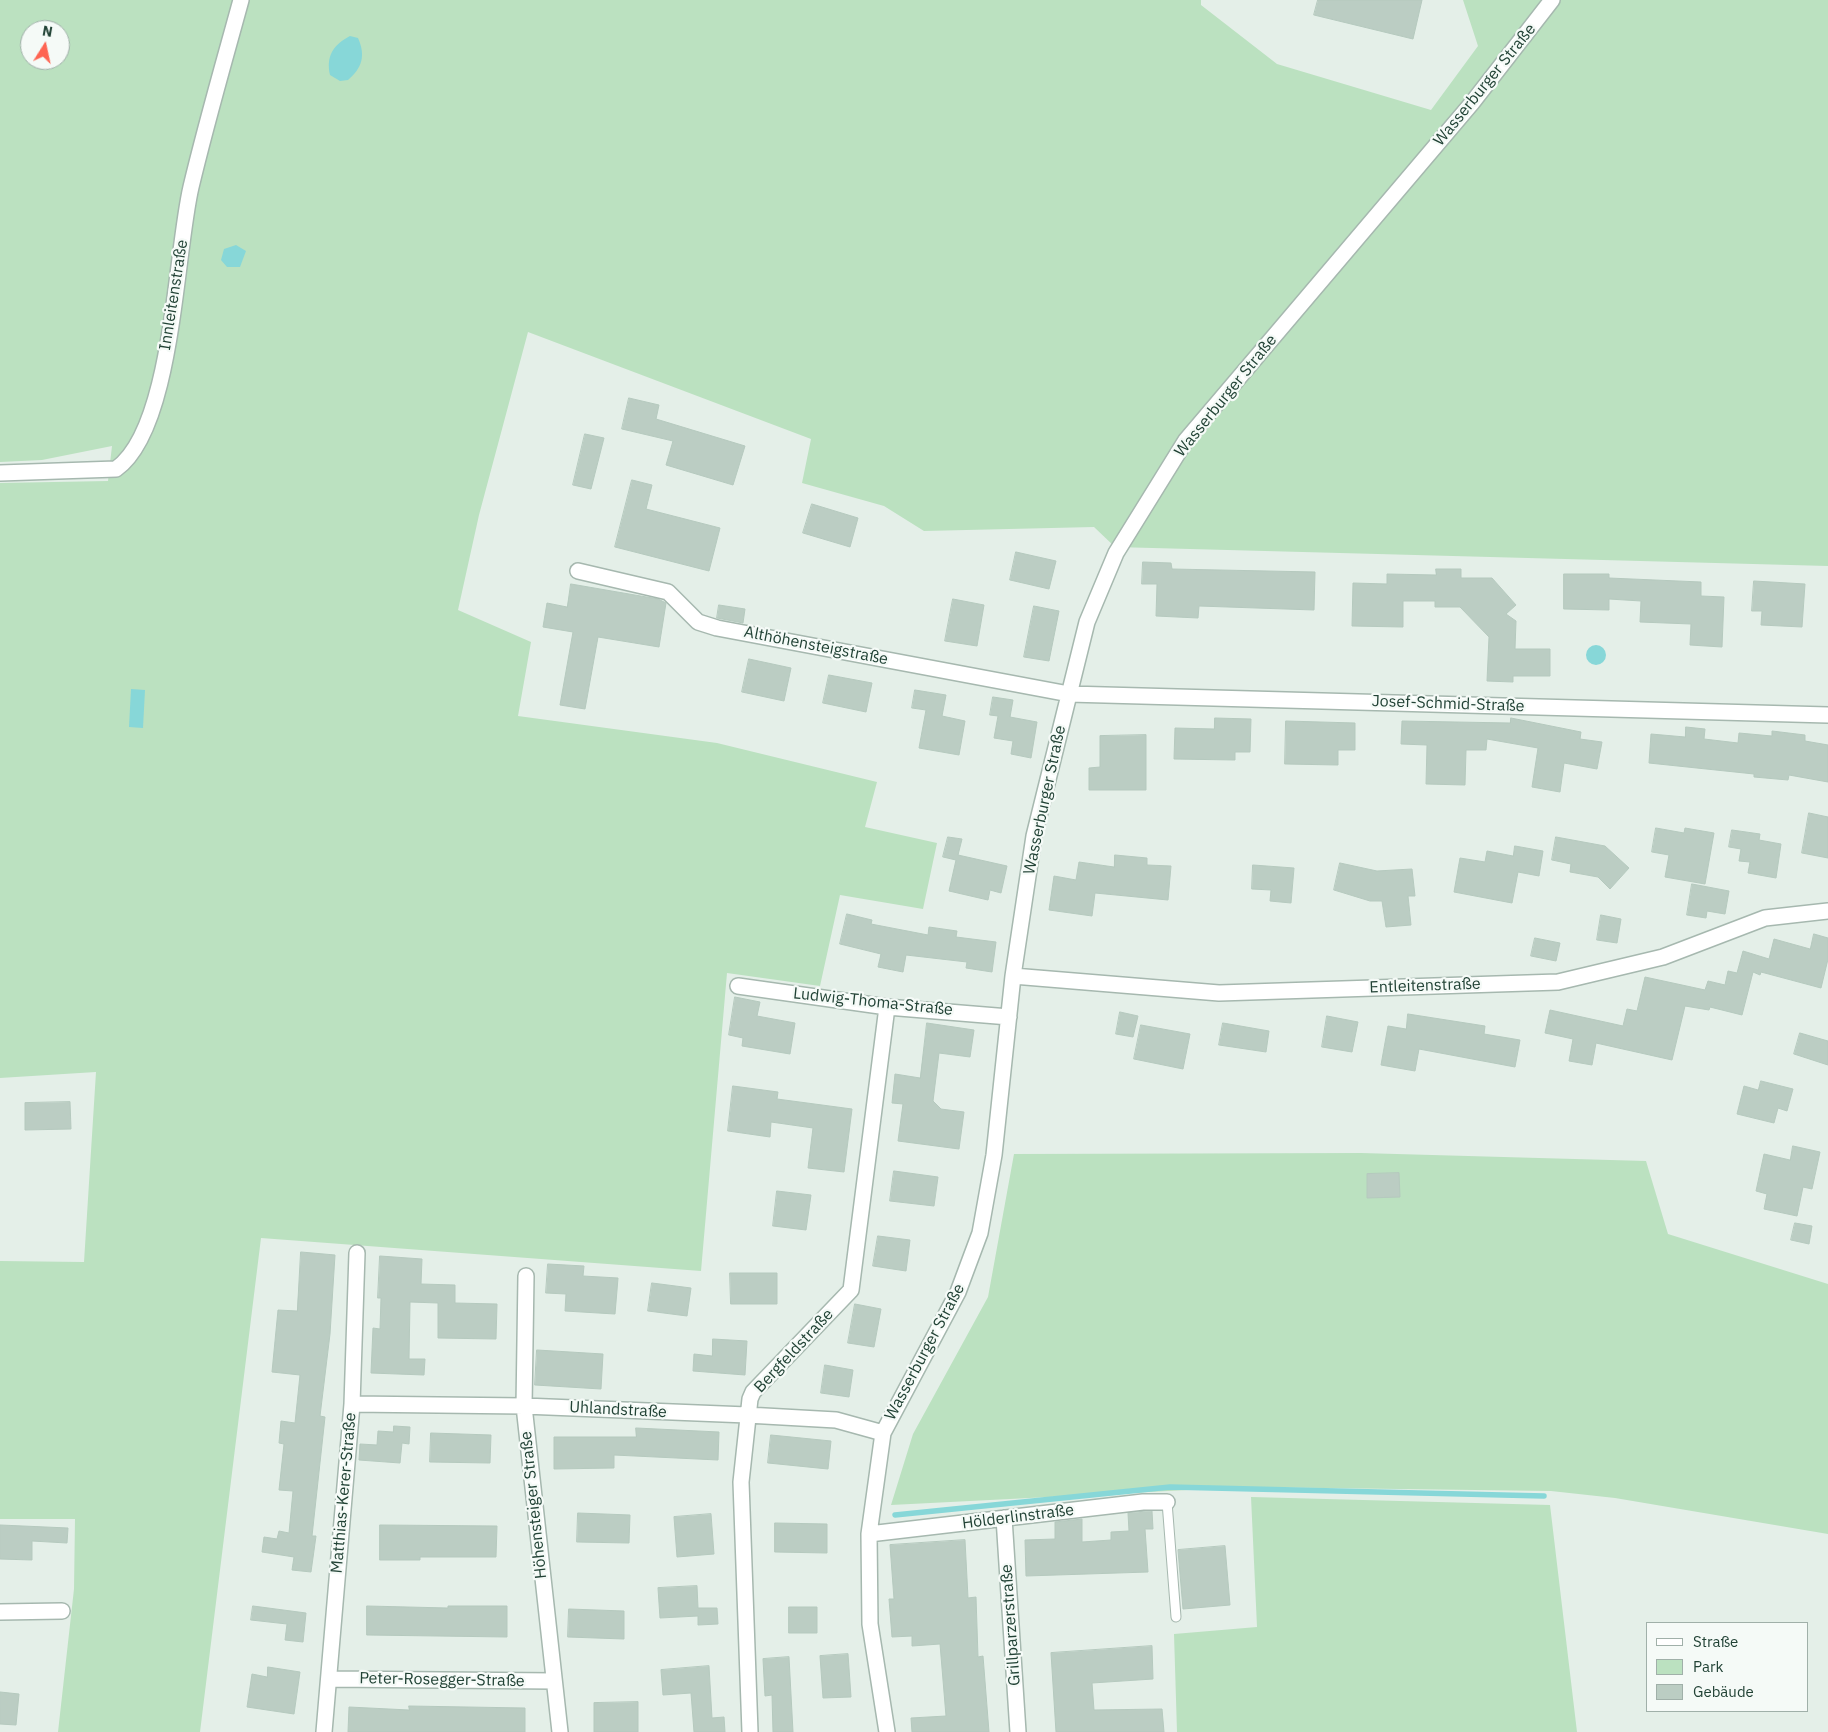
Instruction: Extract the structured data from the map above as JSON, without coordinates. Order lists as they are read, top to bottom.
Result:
{
  "streets": {
    "street": [
      "Wasserburger Straße",
      "Innleitenstraße",
      "Althöhensteigstraße",
      "Josef-Schmid-Straße",
      "Entleitenstraße",
      "Ludwig-Thoma-Straße",
      "Bergfeldstraße",
      "Uhlandstraße",
      "Matthias-Kerer-Straße",
      "Höhensteiger Straße",
      "Hölderlinstraße",
      "Grillparzerstraße",
      "Peter-Rosegger-Straße"
    ]
  },
  "crossings": [
    ["Wasserburger Straße", "Althöhensteigstraße"],
    ["Wasserburger Straße", "Josef-Schmid-Straße"],
    ["Wasserburger Straße", "Entleitenstraße"],
    ["Wasserburger Straße", "Ludwig-Thoma-Straße"],
    ["Wasserburger Straße", "Uhlandstraße"],
    ["Wasserburger Straße", "Hölderlinstraße"],
    ["Althöhensteigstraße", "Josef-Schmid-Straße"],
    ["Ludwig-Thoma-Straße", "Bergfeldstraße"],
    ["Bergfeldstraße", "Uhlandstraße"],
    ["Uhlandstraße", "Matthias-Kerer-Straße"],
    ["Uhlandstraße", "Höhensteiger Straße"],
    ["Matthias-Kerer-Straße", "Peter-Rosegger-Straße"],
    ["Höhensteiger Straße", "Peter-Rosegger-Straße"],
    ["Hölderlinstraße", "Grillparzerstraße"]
  ],
  "legend": ["Straße", "Park", "Gebäude"],
  "north": "top"
}
